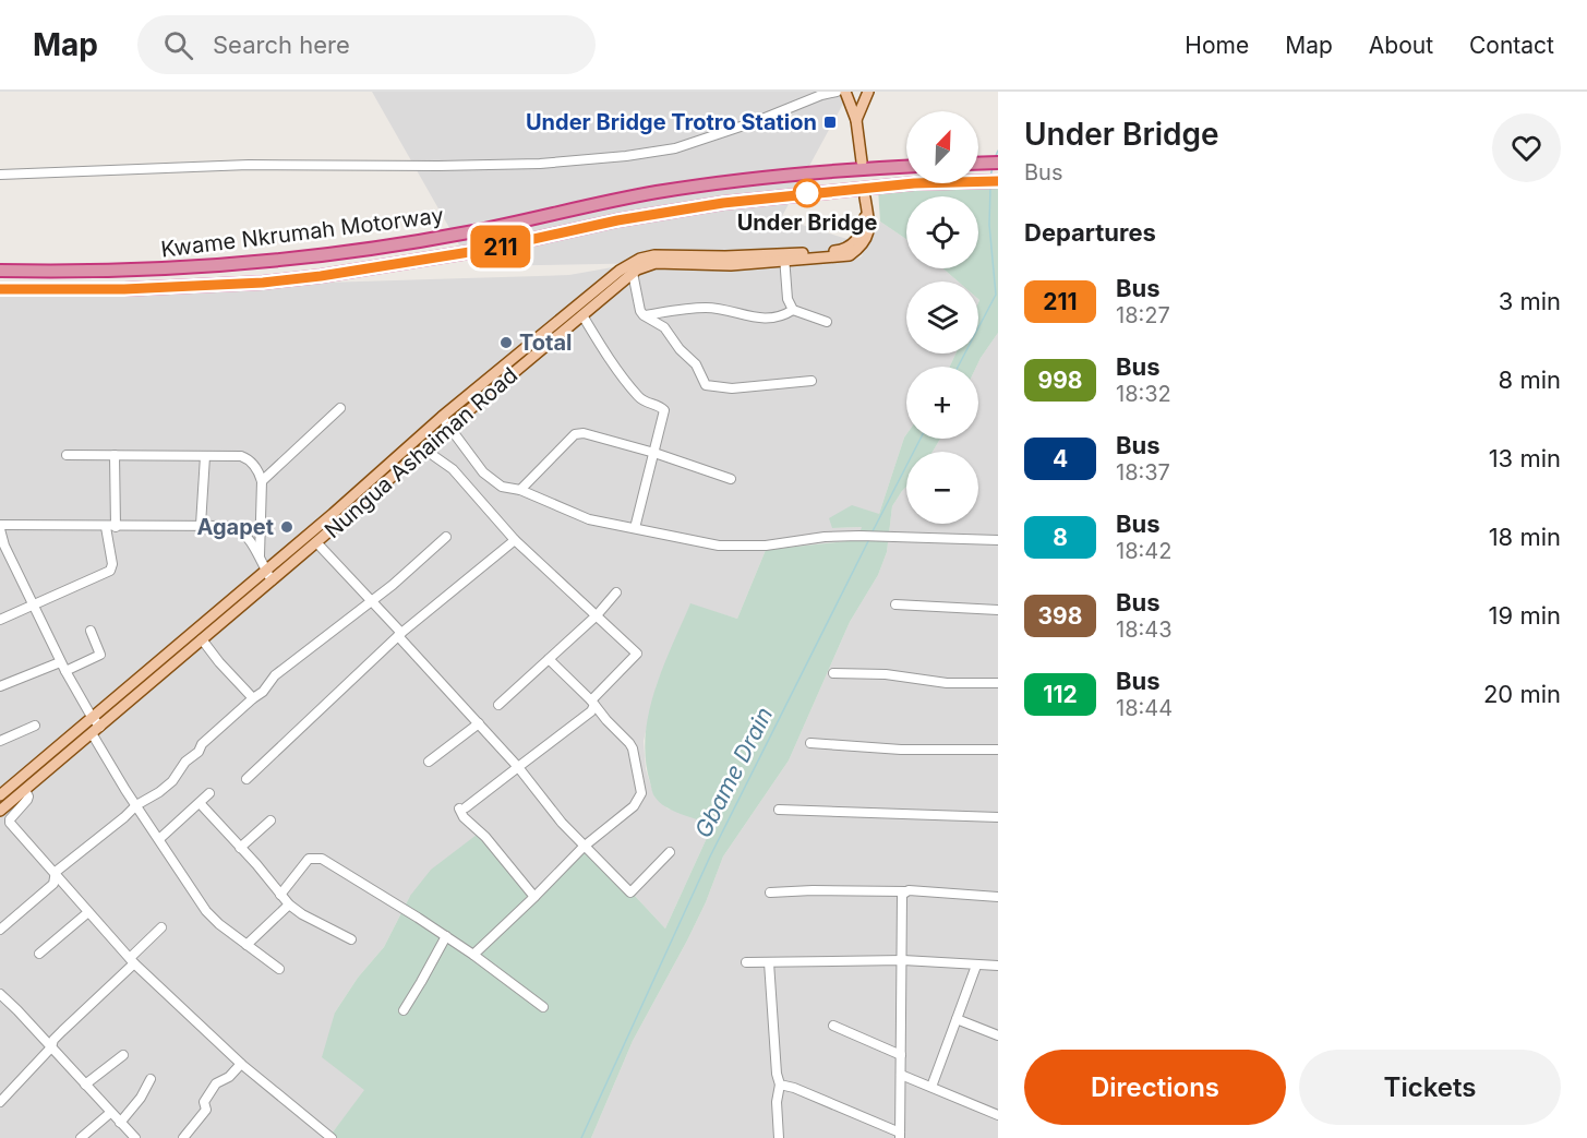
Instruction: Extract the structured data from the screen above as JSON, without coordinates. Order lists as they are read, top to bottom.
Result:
{
  "streets": {
    "highway": ["Kwame Nkrumah Motorway"],
    "main road": ["Nungua Ashaiman Road"]
  },
  "water": ["Gbame Drain"],
  "places": {
    "transit": ["Under Bridge Trotro Station"],
    "other": ["Under Bridge", "Total", "Agapet"]
  },
  "lines": ["bus line 211"],
  "north": "top right",
  "page": {
    "header": "Map",
    "search": "Search here",
    "nav": [
      "Home",
      "Map",
      "About",
      "Contact"
    ],
    "on_map": "211",
    "heading": [
      ["Under Bridge", "Bus"],
      "Departures"
    ],
    "map_buttons": ["+", "−"],
    "list": [
      {
        "mark": "211",
        "name": "Bus",
        "note": "18:27",
        "value": "3 min"
      },
      {
        "mark": "998",
        "name": "Bus",
        "note": "18:32",
        "value": "8 min"
      },
      {
        "mark": "4",
        "name": "Bus",
        "note": "18:37",
        "value": "13 min"
      },
      {
        "mark": "8",
        "name": "Bus",
        "note": "18:42",
        "value": "18 min"
      },
      {
        "mark": "398",
        "name": "Bus",
        "note": "18:43",
        "value": "19 min"
      },
      {
        "mark": "112",
        "name": "Bus",
        "note": "18:44",
        "value": "20 min"
      }
    ],
    "buttons": ["Directions", "Tickets"]
  }
}
